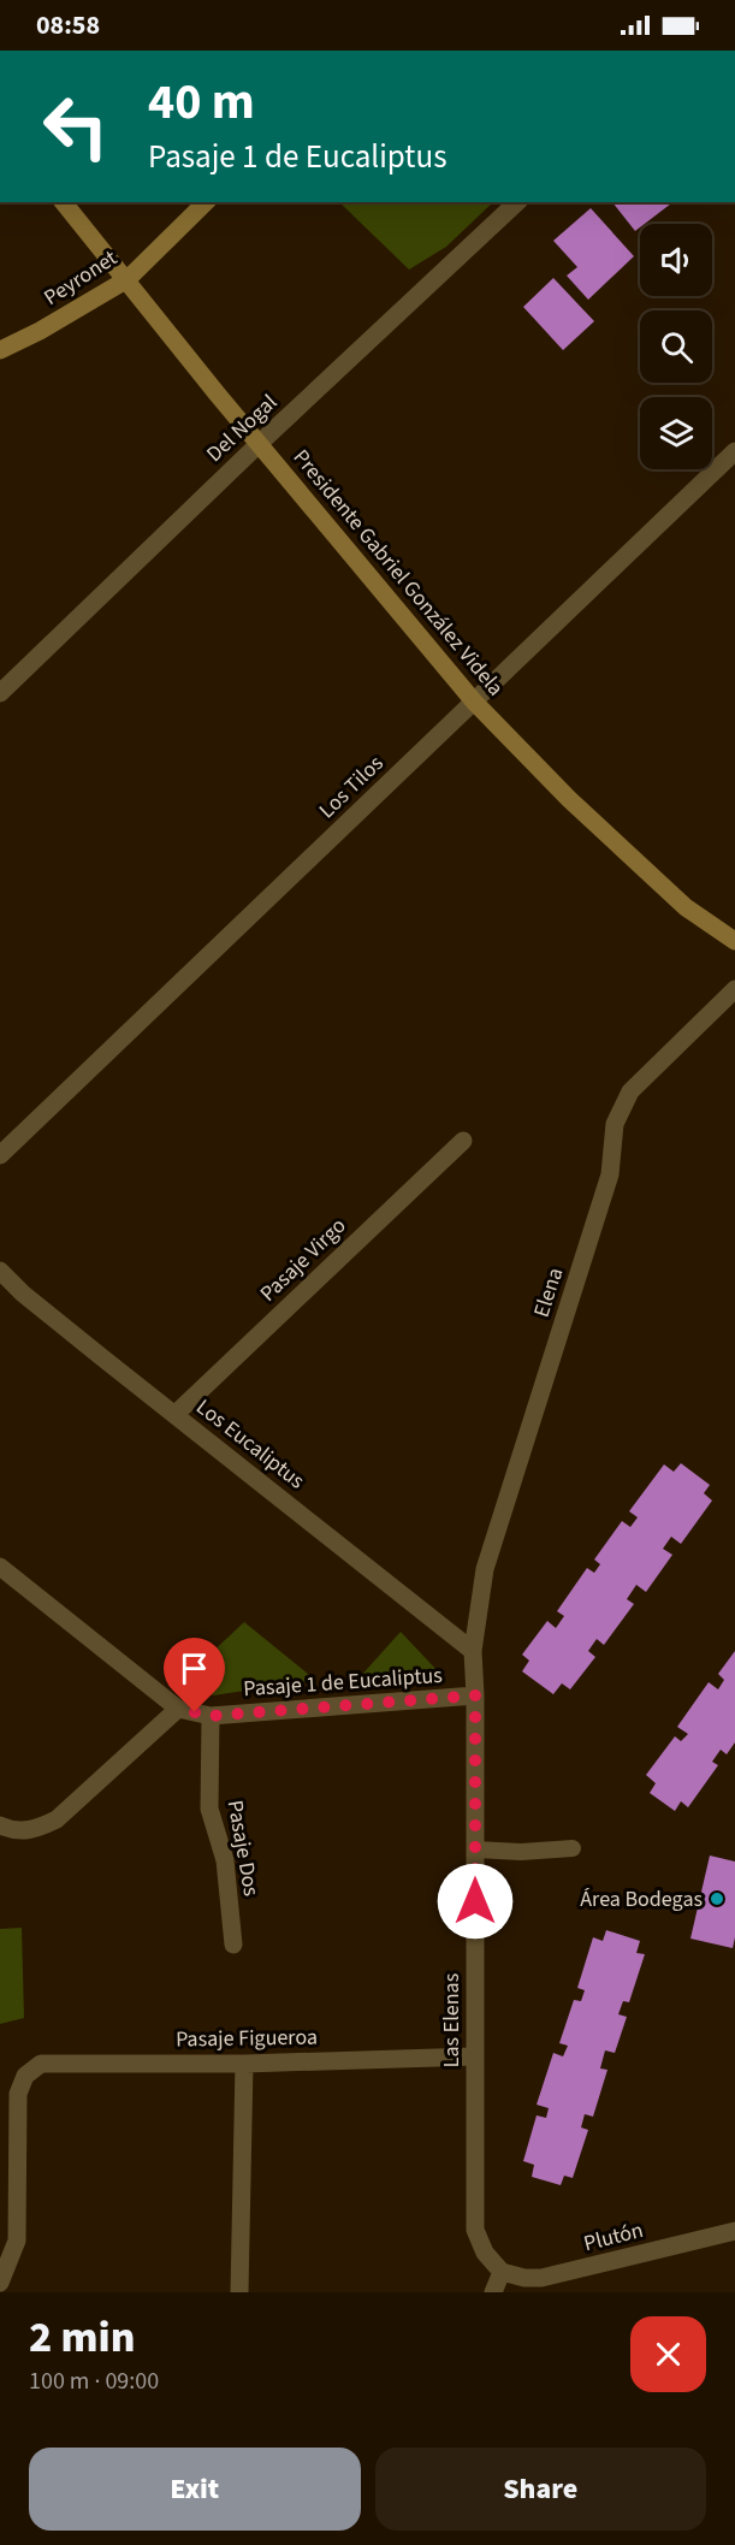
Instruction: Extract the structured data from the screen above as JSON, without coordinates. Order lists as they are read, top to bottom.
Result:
{
  "streets": {
    "main road": ["Peyronet", "Presidente Gabriel González Videla"],
    "street": [
      "Del Nogal",
      "Los Tilos",
      "Pasaje Virgo",
      "Elena",
      "Los Eucaliptus",
      "Pasaje 1 de Eucaliptus",
      "Pasaje Dos",
      "Las Elenas",
      "Pasaje Figueroa",
      "Plutón"
    ]
  },
  "crossings": [
    ["Peyronet", "Presidente Gabriel González Videla"],
    ["Del Nogal", "Presidente Gabriel González Videla"],
    ["Presidente Gabriel González Videla", "Los Tilos"],
    ["Pasaje Virgo", "Los Eucaliptus"],
    ["Elena", "Los Eucaliptus"],
    ["Elena", "Las Elenas"],
    ["Los Eucaliptus", "Las Elenas"],
    ["Pasaje 1 de Eucaliptus", "Pasaje Dos"],
    ["Pasaje 1 de Eucaliptus", "Las Elenas"],
    ["Las Elenas", "Pasaje Figueroa"],
    ["Las Elenas", "Plutón"]
  ],
  "places": ["Área Bodegas"],
  "page": {
    "status": "08:58",
    "turn": ["40 m", "Pasaje 1 de Eucaliptus"],
    "heading": ["2 min", "100 m · 09:00"],
    "buttons": ["Exit", "Share"]
  }
}
